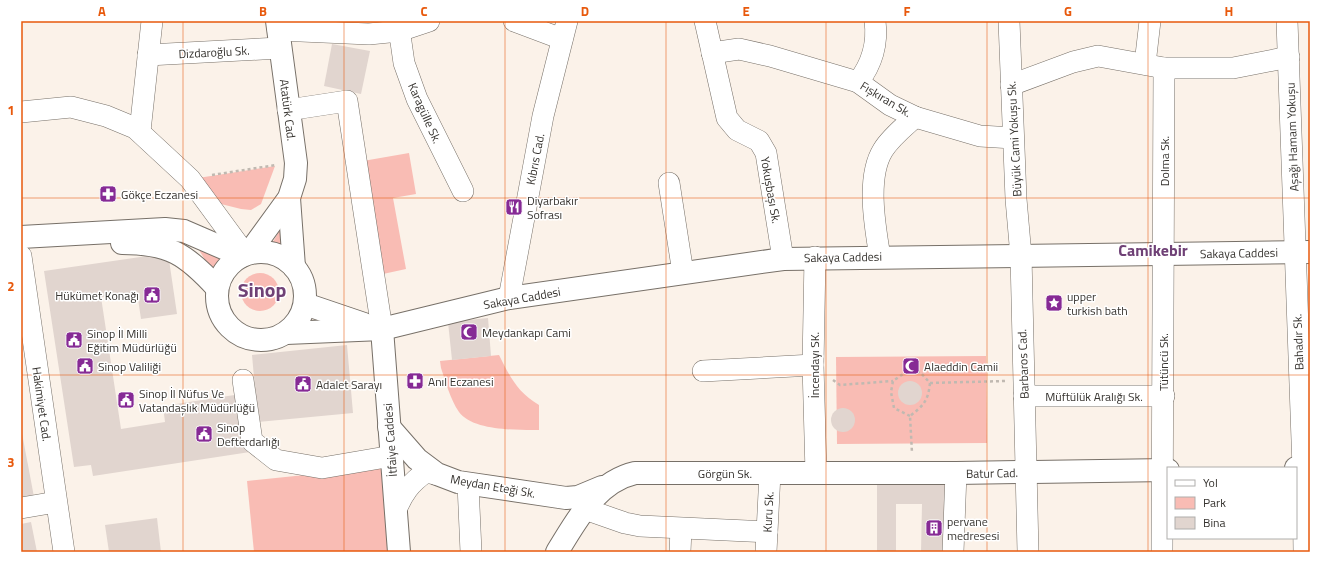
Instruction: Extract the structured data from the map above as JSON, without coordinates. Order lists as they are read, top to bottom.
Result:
{
  "streets": {
    "main road": [
      "Atatürk Cad.",
      "Sakaya Caddesi",
      "İtfaiye Caddesi",
      "Görgün Sk.",
      "Batur Cad.",
      "Meydan Eteği Sk."
    ],
    "street": [
      "Dizdaroğlu Sk.",
      "Fışkıran Sk.",
      "Karagülle Sk.",
      "Aşağı Hamam Yokuşu",
      "Büyük Cami Yokuşu Sk.",
      "Kıbrıs Cad.",
      "Dolma Sk.",
      "Yokuşbaşı Sk.",
      "Bahadır Sk.",
      "Tütüncü Sk.",
      "Barbaros Cad.",
      "İncendayı SK.",
      "Müftülük Aralığı Sk.",
      "Hakimiyet Cad.",
      "Kuru Sk."
    ]
  },
  "crossings": [
    ["Dizdaroğlu Sk.", "Atatürk Cad."],
    ["Dizdaroğlu Sk.", "Karagülle Sk."],
    ["Fışkıran Sk.", "Büyük Cami Yokuşu Sk."],
    ["Fışkıran Sk.", "Yokuşbaşı Sk."],
    ["Aşağı Hamam Yokuşu", "Sakaya Caddesi"],
    ["Aşağı Hamam Yokuşu", "Bahadır Sk."],
    ["Büyük Cami Yokuşu Sk.", "Sakaya Caddesi"],
    ["Büyük Cami Yokuşu Sk.", "Barbaros Cad."],
    ["Kıbrıs Cad.", "Sakaya Caddesi"],
    ["Dolma Sk.", "Sakaya Caddesi"],
    ["Dolma Sk.", "Tütüncü Sk."],
    ["Yokuşbaşı Sk.", "Sakaya Caddesi"],
    ["Sakaya Caddesi", "Bahadır Sk."],
    ["Sakaya Caddesi", "Tütüncü Sk."],
    ["Sakaya Caddesi", "Barbaros Cad."],
    ["Sakaya Caddesi", "İncendayı SK."],
    ["Sakaya Caddesi", "İtfaiye Caddesi"],
    ["Tütüncü Sk.", "Müftülük Aralığı Sk."],
    ["Tütüncü Sk.", "Batur Cad."],
    ["Barbaros Cad.", "Müftülük Aralığı Sk."],
    ["Barbaros Cad.", "Batur Cad."],
    ["İncendayı SK.", "Görgün Sk."],
    ["İncendayı SK.", "Batur Cad."],
    ["İtfaiye Caddesi", "Meydan Eteği Sk."],
    ["Görgün Sk.", "Batur Cad."],
    ["Görgün Sk.", "Meydan Eteği Sk."],
    ["Görgün Sk.", "Kuru Sk."]
  ],
  "districts": ["Camikebir", "Sinop"],
  "places": {
    "pharmacy": ["Gökçe Eczanesi", "Anıl Eczanesi"],
    "restaurant": ["Diyarbakır Sofrası"],
    "public building": [
      "Hükümet Konağı",
      "Sinop İl Milli Eğitim Müdürlüğü",
      "Sinop Valiliği",
      "Adalet Sarayı",
      "Sinop İl Nüfus Ve Vatandaşlık Müdürlüğü",
      "Sinop Defterdarlığı"
    ],
    "place": ["upper turkish bath"],
    "mosque": ["Meydankapı Cami", "Alaeddin Camii"],
    "building": ["pervane medresesi"]
  },
  "legend": ["Yol", "Park", "Bina"],
  "grid": {
    "columns": [
      "A",
      "B",
      "C",
      "D",
      "E",
      "F",
      "G",
      "H"
    ],
    "rows": ["1", "2", "3"]
  }
}
